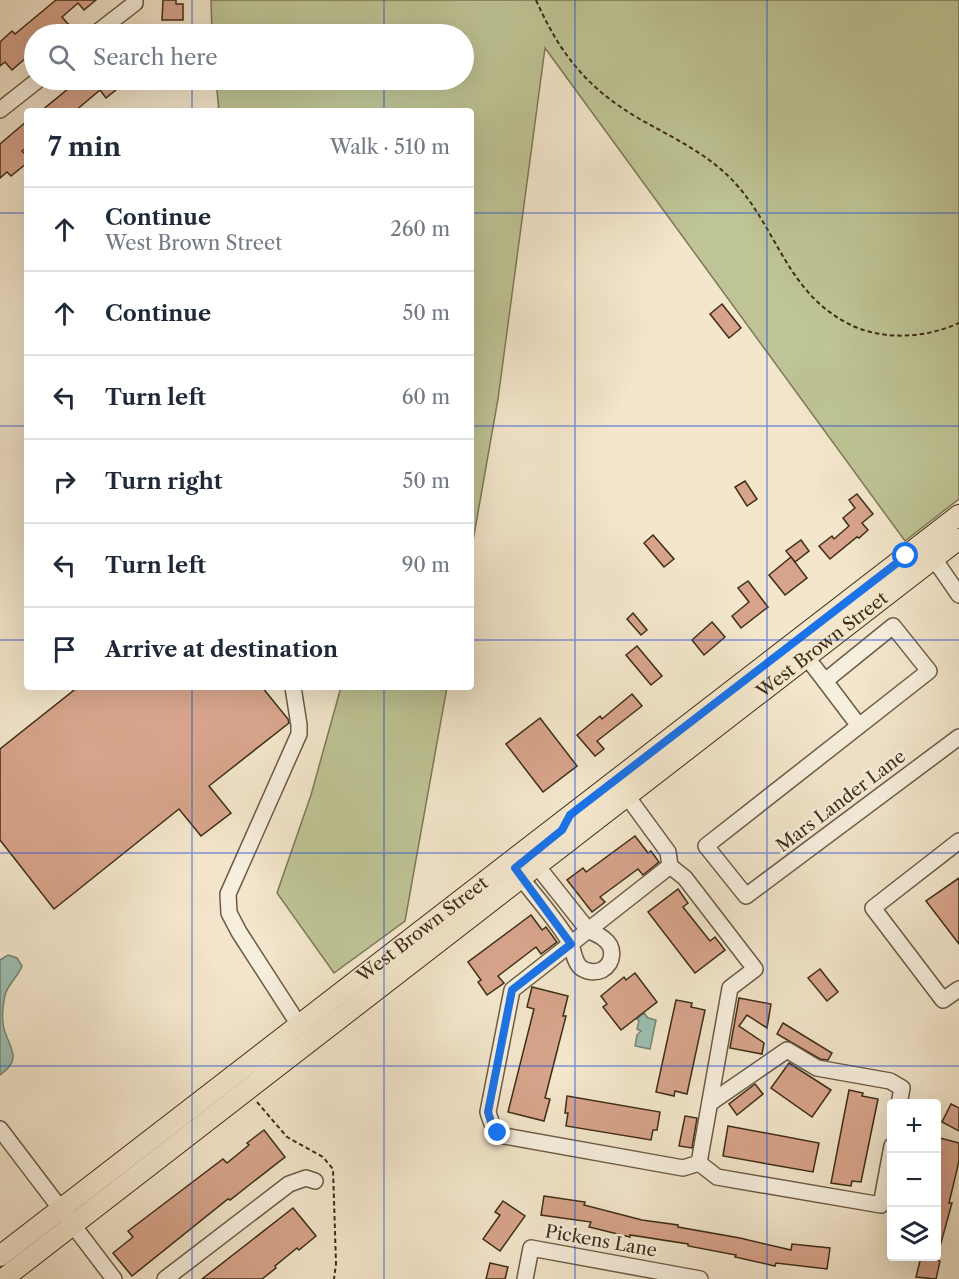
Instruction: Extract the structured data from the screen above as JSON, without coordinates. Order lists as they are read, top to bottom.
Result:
{
  "streets": {
    "main road": ["West Brown Street"],
    "street": ["Mars Lander Lane", "Pickens Lane"]
  },
  "page": {
    "search": "Search here",
    "heading": ["7 min", "Walk · 510 m"],
    "list": [
      ["Continue", "West Brown Street", "260 m"],
      ["Continue", "50 m"],
      ["Turn left", "60 m"],
      ["Turn right", "50 m"],
      ["Turn left", "90 m"],
      "Arrive at destination"
    ],
    "map_buttons": ["+", "−"]
  }
}
